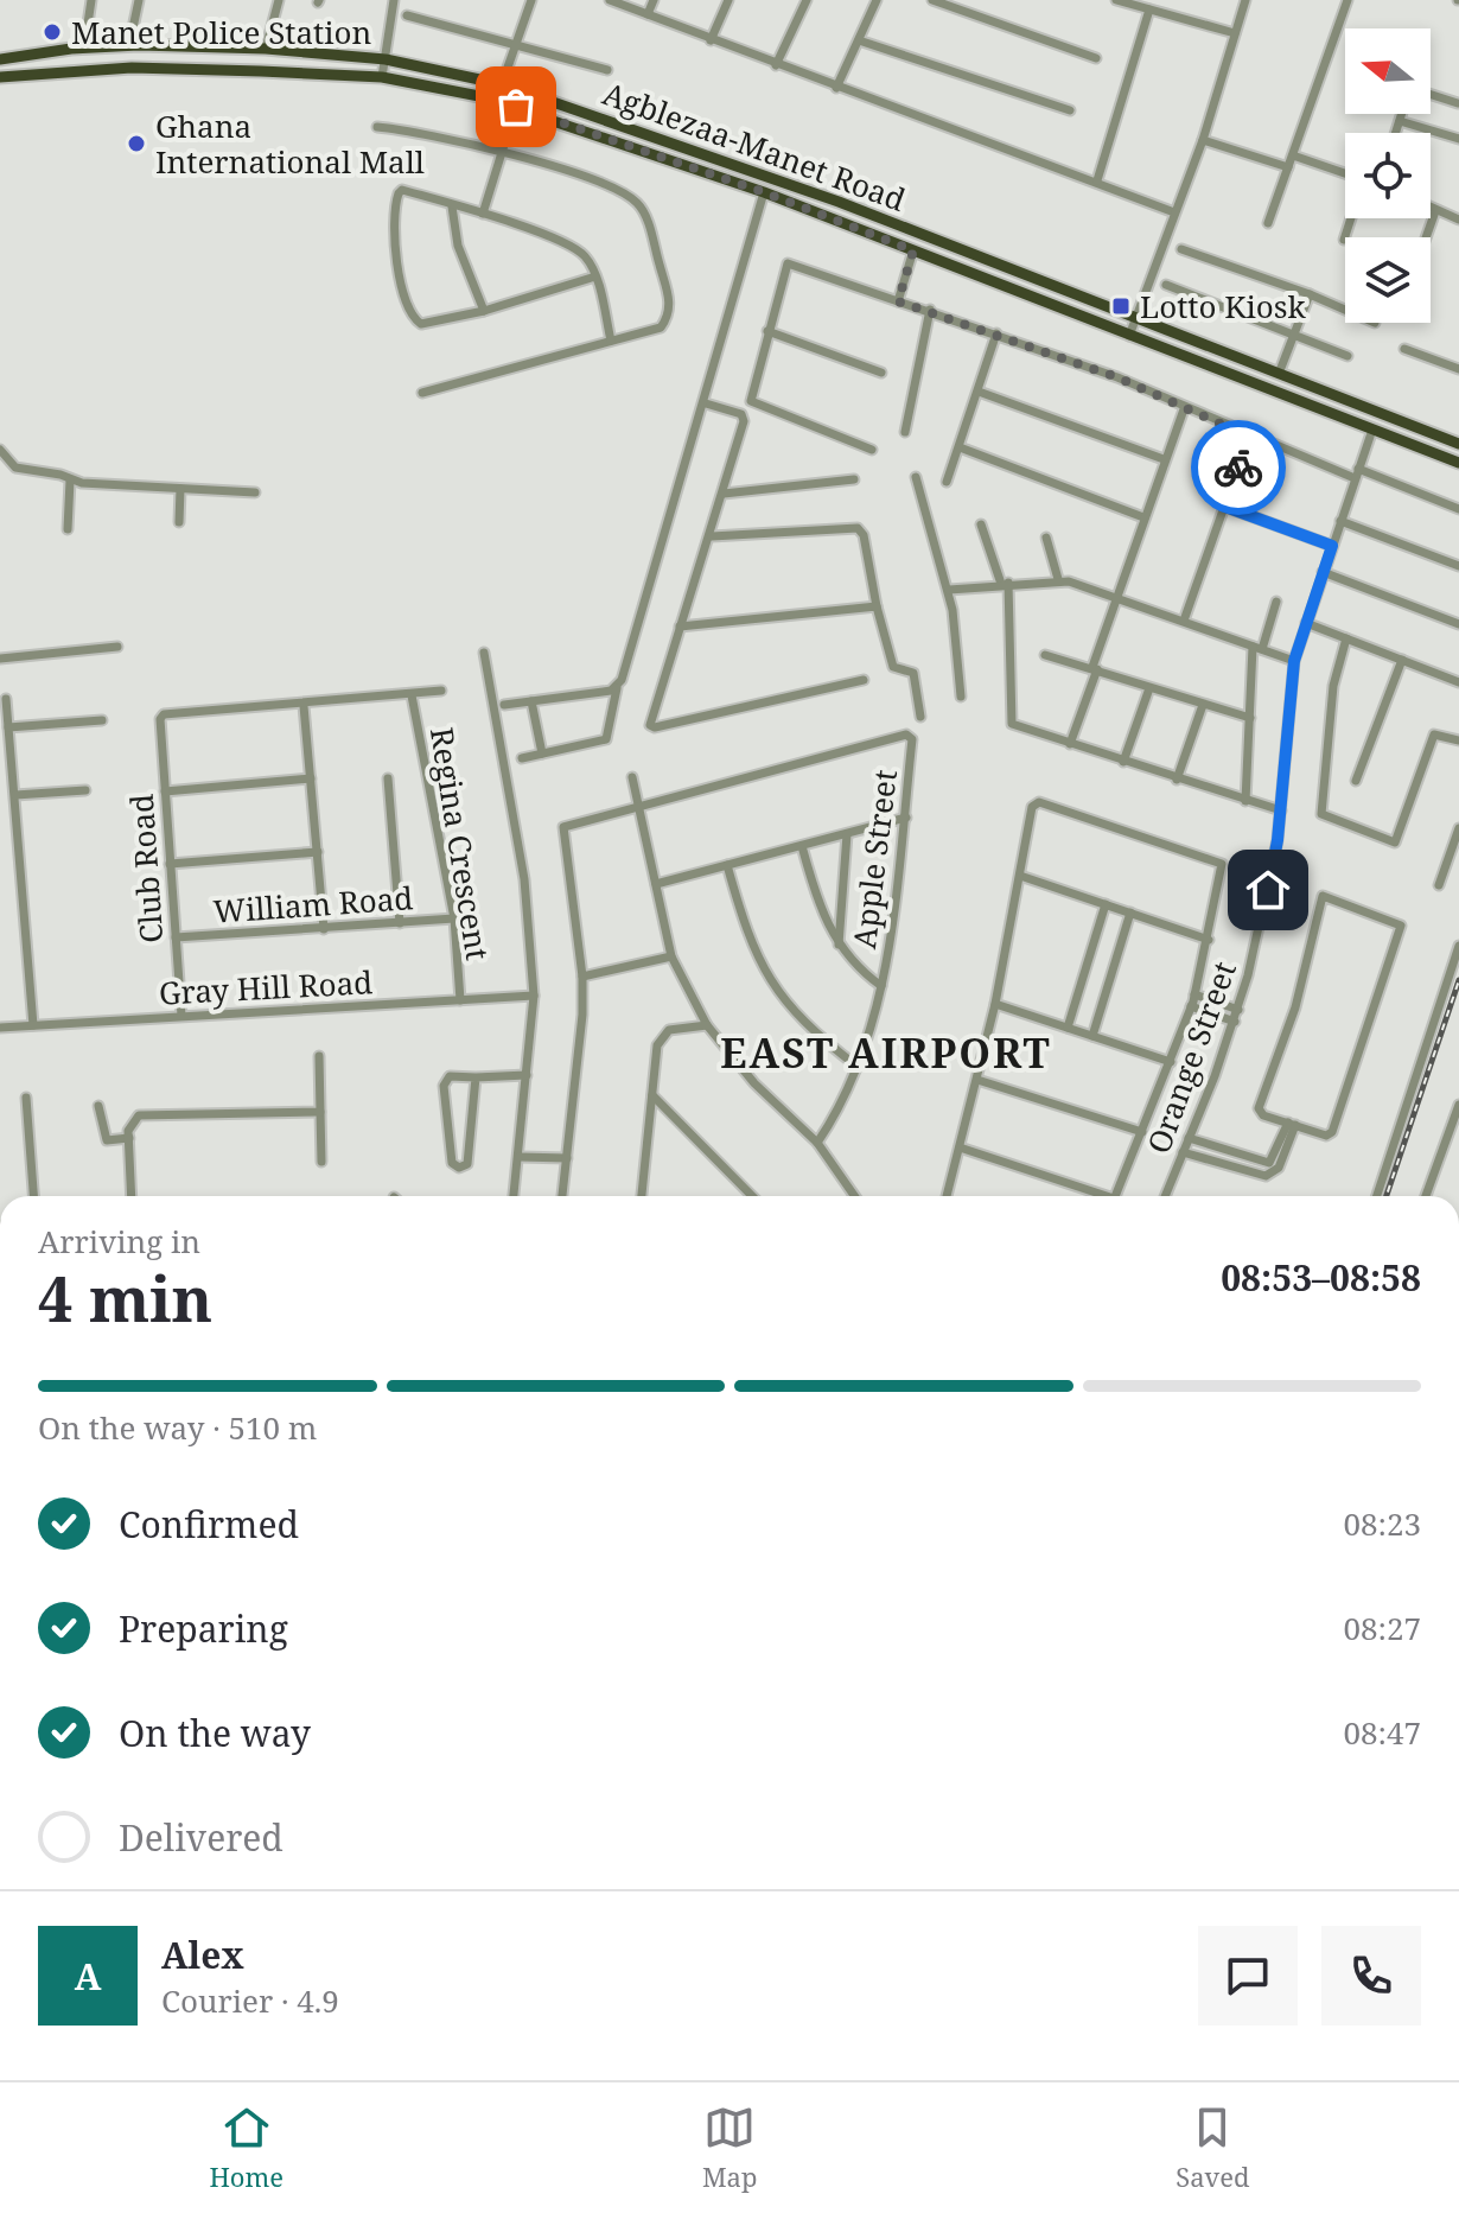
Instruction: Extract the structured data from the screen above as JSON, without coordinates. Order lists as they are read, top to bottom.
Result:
{
  "streets": {
    "main road": ["Agblezaa-Manet Road"],
    "street": [
      "Regina Crescent",
      "Apple Street",
      "Club Road",
      "William Road",
      "Gray Hill Road",
      "Orange Street"
    ]
  },
  "crossings": [
    ["Agblezaa-Manet Road", "Orange Street"],
    ["Regina Crescent", "Club Road"],
    ["Regina Crescent", "William Road"],
    ["Regina Crescent", "Gray Hill Road"],
    ["Club Road", "William Road"],
    ["Club Road", "Gray Hill Road"]
  ],
  "districts": ["EAST AIRPORT"],
  "places": {
    "other": ["Manet Police Station", "Ghana International Mall"],
    "transit": ["Lotto Kiosk"]
  },
  "north": "left",
  "page": {
    "heading": ["4 min", "Arriving in", "08:53–08:58"],
    "panel": ["Alex", "Courier · 4.9"],
    "bar": "On the way · 510 m",
    "list": [
      ["Confirmed", "08:23"],
      ["Preparing", "08:27"],
      ["On the way", "08:47"],
      "Delivered"
    ],
    "round": "A",
    "tabs": ["Home", "Map", "Saved"]
  }
}
